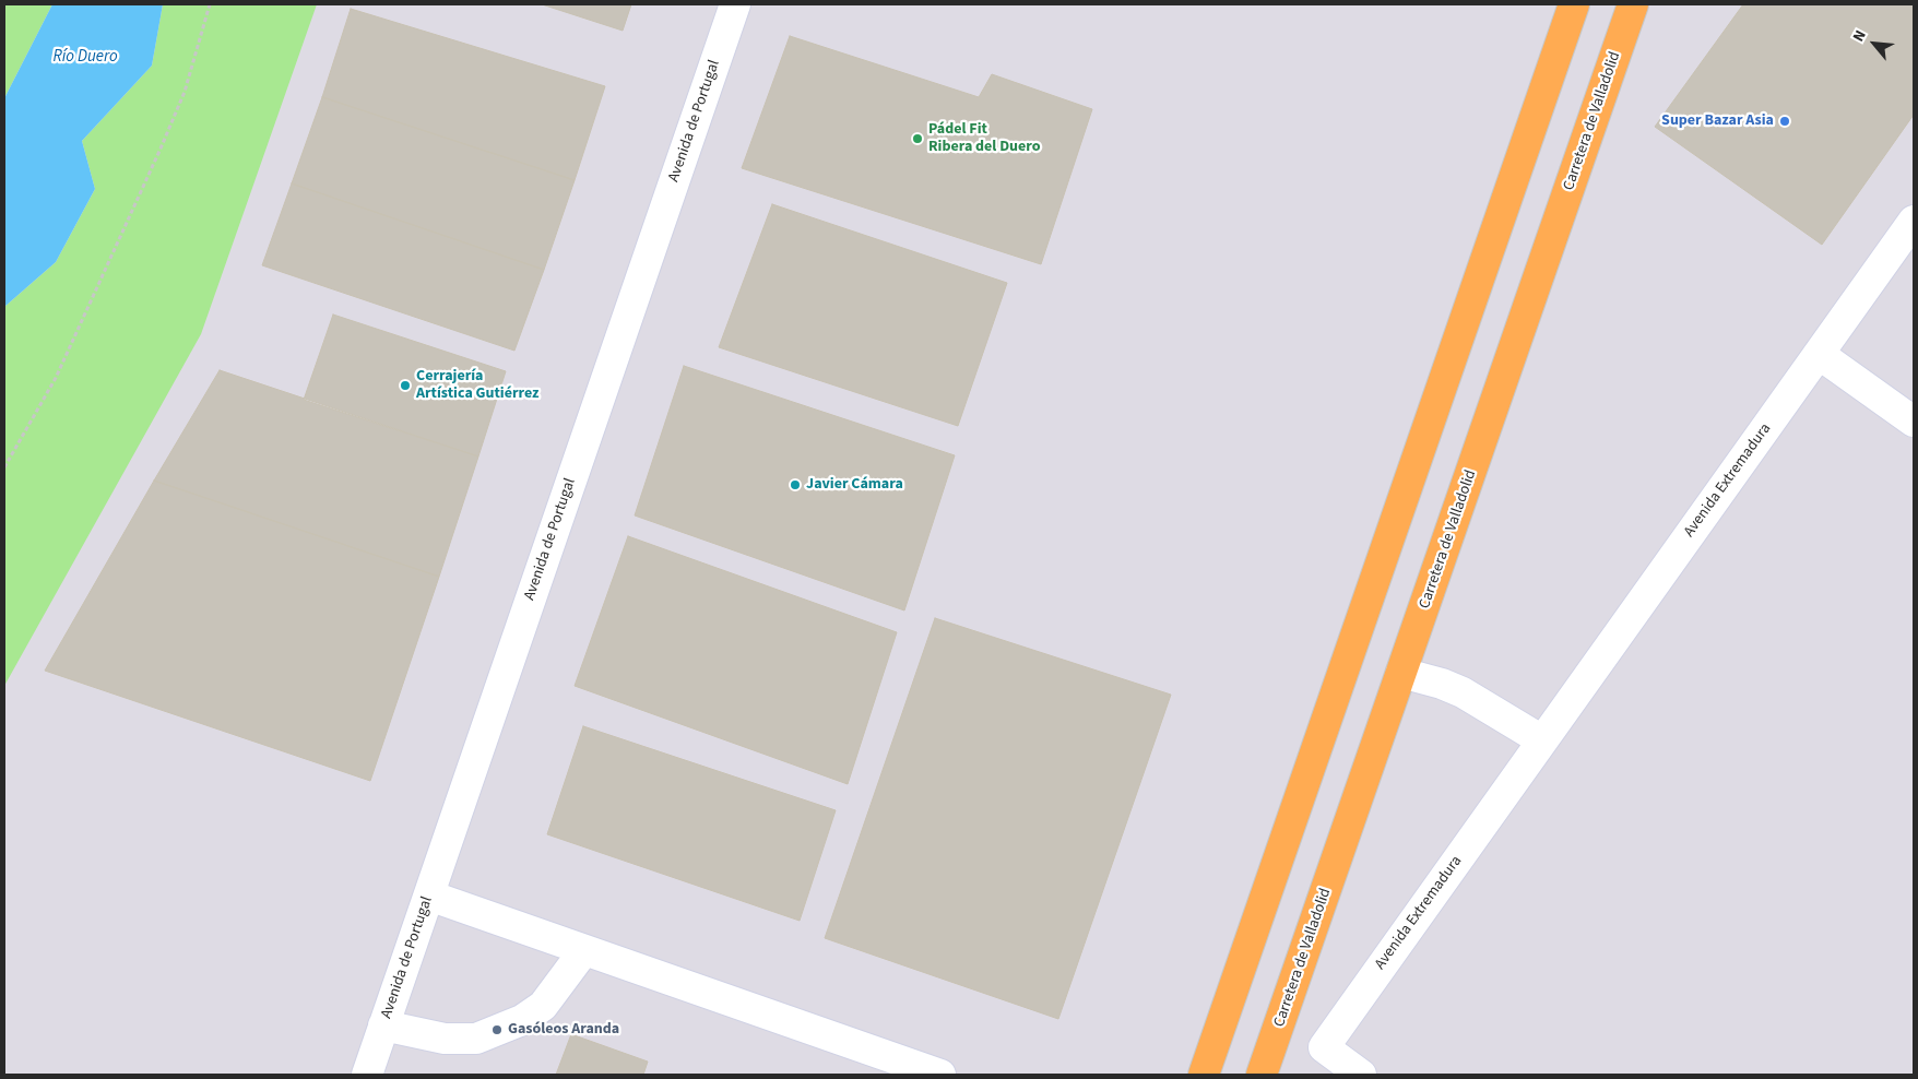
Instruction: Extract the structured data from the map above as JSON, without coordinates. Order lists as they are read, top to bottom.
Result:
{
  "streets": {
    "highway": ["Carretera de Valladolid"],
    "street": ["Avenida de Portugal", "Avenida Extremadura"]
  },
  "water": ["Río Duero"],
  "places": [
    "Super Bazar Asia",
    "Pádel Fit Ribera del Duero",
    "Cerrajería Artística Gutiérrez",
    "Javier Cámara",
    "Gasóleos Aranda"
  ],
  "north": "top left"
}
